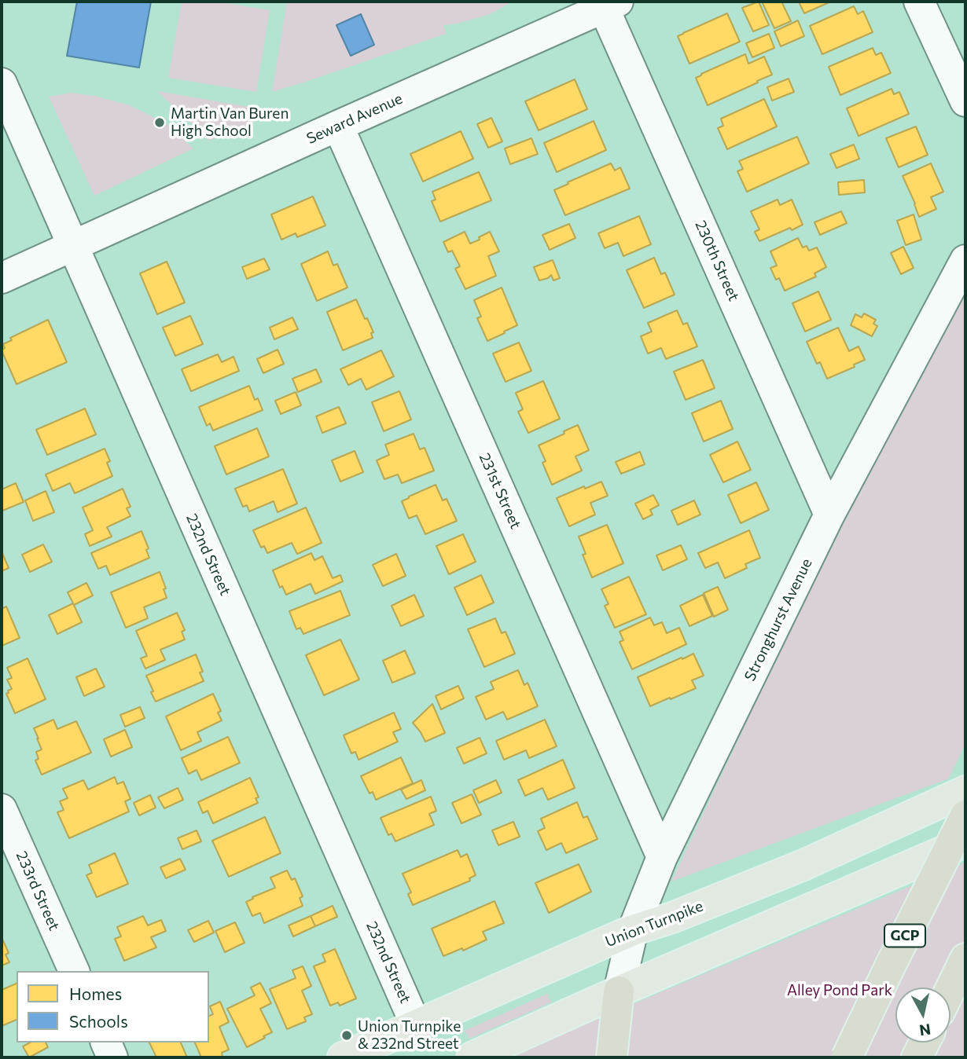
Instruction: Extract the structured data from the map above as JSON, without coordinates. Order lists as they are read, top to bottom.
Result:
{
  "streets": {
    "highway": ["GCP"],
    "main road": ["Union Turnpike"],
    "street": [
      "Seward Avenue",
      "230th Street",
      "231st Street",
      "232nd Street",
      "Stronghurst Avenue",
      "233rd Street"
    ]
  },
  "crossings": [
    ["Seward Avenue", "230th Street"],
    ["Seward Avenue", "231st Street"],
    ["Seward Avenue", "232nd Street"],
    ["230th Street", "Stronghurst Avenue"],
    ["231st Street", "Stronghurst Avenue"],
    ["232nd Street", "Union Turnpike"],
    ["Stronghurst Avenue", "Union Turnpike"]
  ],
  "parks": ["Alley Pond Park"],
  "places": ["Martin Van Buren High School", "Union Turnpike & 232nd Street"],
  "legend": ["Homes", "Schools"],
  "north": "bottom"
}
